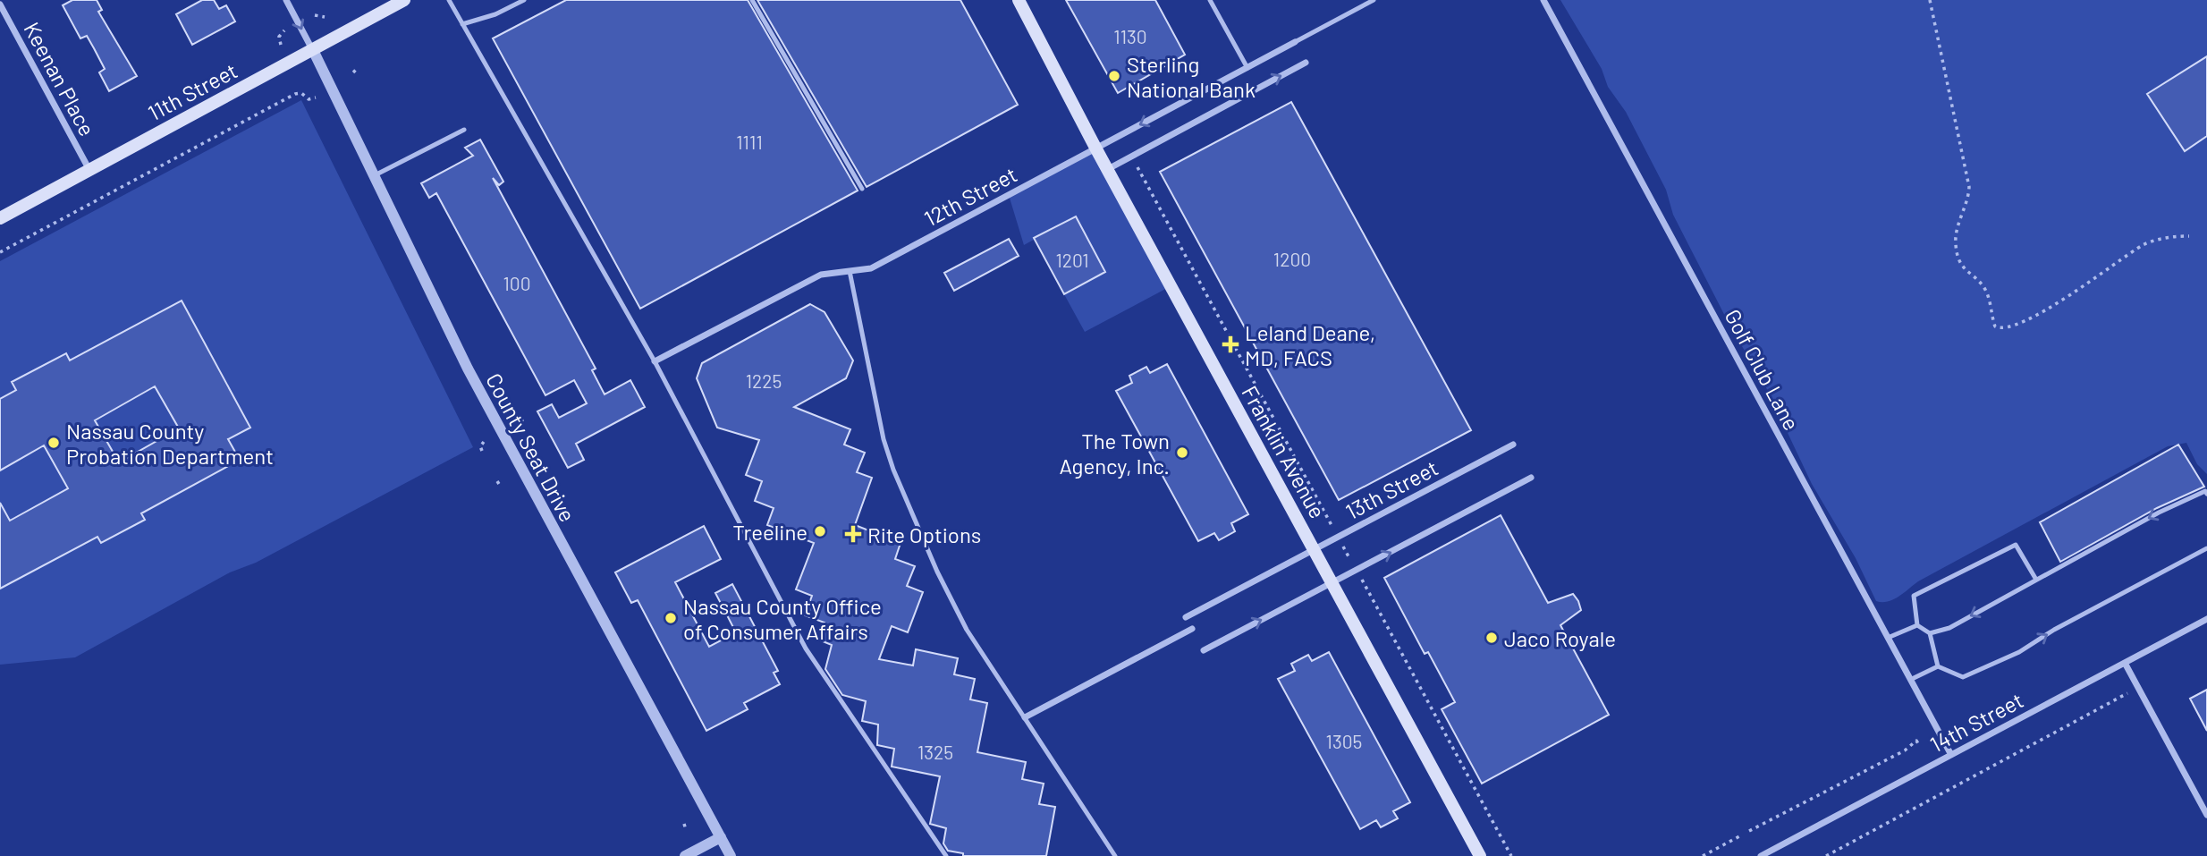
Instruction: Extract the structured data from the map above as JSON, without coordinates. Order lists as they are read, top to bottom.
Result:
{
  "streets": {
    "main road": ["11th Street", "Franklin Avenue"],
    "street": [
      "Keenan Place",
      "12th Street",
      "Golf Club Lane",
      "County Seat Drive",
      "13th Street",
      "14th Street"
    ]
  },
  "crossings": [
    ["Keenan Place", "11th Street"],
    ["11th Street", "County Seat Drive"],
    ["12th Street", "Franklin Avenue"],
    ["Golf Club Lane", "14th Street"],
    ["Franklin Avenue", "13th Street"]
  ],
  "places": {
    "other": [
      "Sterling National Bank",
      "Nassau County Probation Department",
      "The Town Agency, Inc.",
      "Treeline",
      "Nassau County Office of Consumer Affairs",
      "Jaco Royale"
    ],
    "health": ["Leland Deane, MD, FACS", "Rite Options"]
  },
  "house_numbers": [
    "1130",
    "1111",
    "1200",
    "1201",
    "100",
    "1225",
    "1305",
    "1325"
  ]
}
